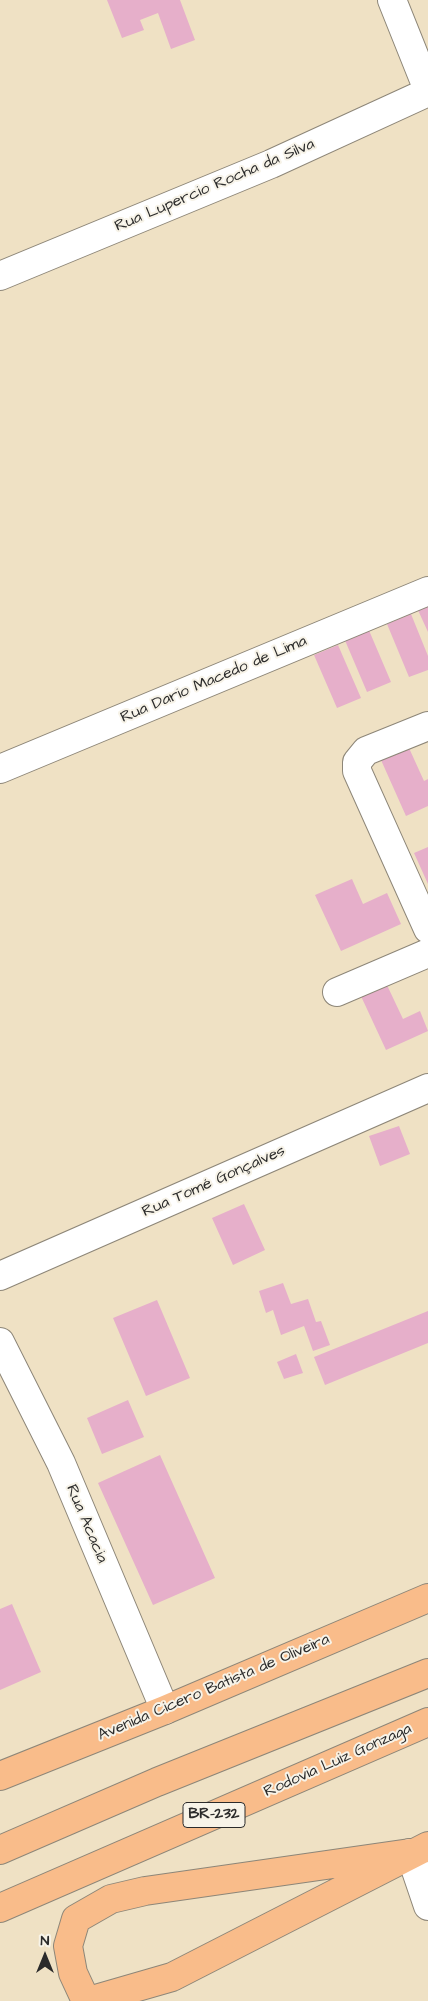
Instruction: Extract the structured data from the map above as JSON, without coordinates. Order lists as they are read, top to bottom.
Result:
{
  "streets": {
    "main road": ["Avenida Cicero Batista de Oliveira", "Rodovia Luiz Gonzaga", "BR-232"],
    "street": [
      "Rua Lupercio Rocha da Silva",
      "Rua Dario Macedo de Lima",
      "Rua Tomé Gonçalves",
      "Rua Acacia"
    ]
  },
  "crossings": [
    ["Rua Acacia", "Avenida Cicero Batista de Oliveira"]
  ],
  "north": "top"
}
